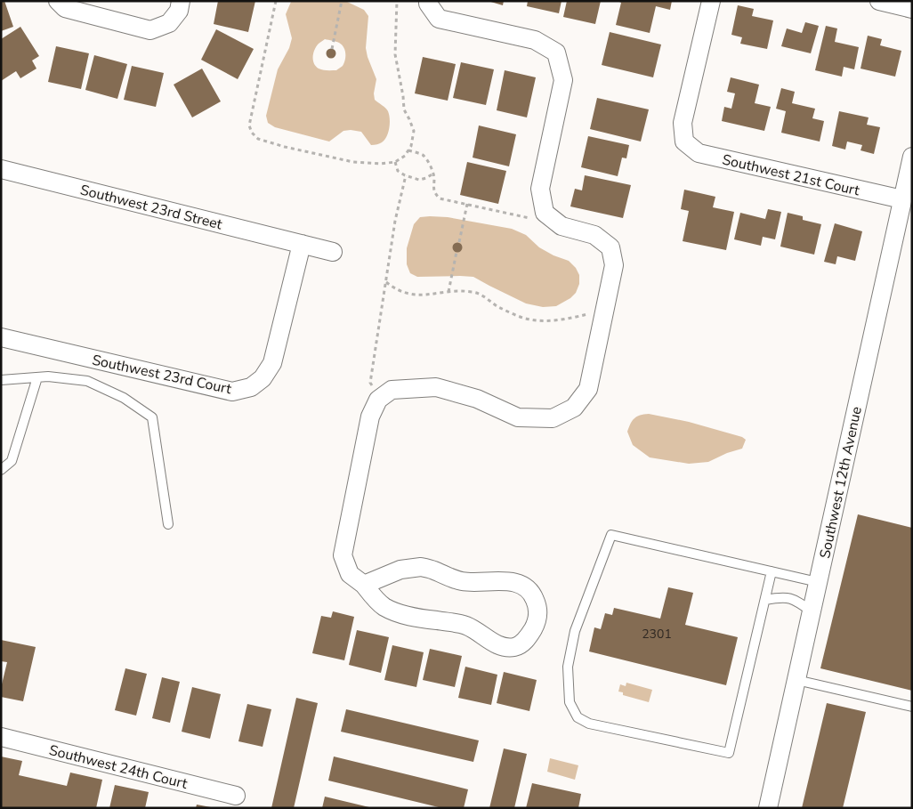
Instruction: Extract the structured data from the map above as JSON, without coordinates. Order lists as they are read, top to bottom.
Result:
{
  "streets": {
    "street": [
      "Southwest 21st Court",
      "Southwest 23rd Street",
      "Southwest 23rd Court",
      "Southwest 12th Avenue",
      "Southwest 24th Court"
    ]
  },
  "crossings": [
    ["Southwest 21st Court", "Southwest 12th Avenue"],
    ["Southwest 23rd Street", "Southwest 23rd Court"]
  ],
  "house_numbers": ["2301"]
}
